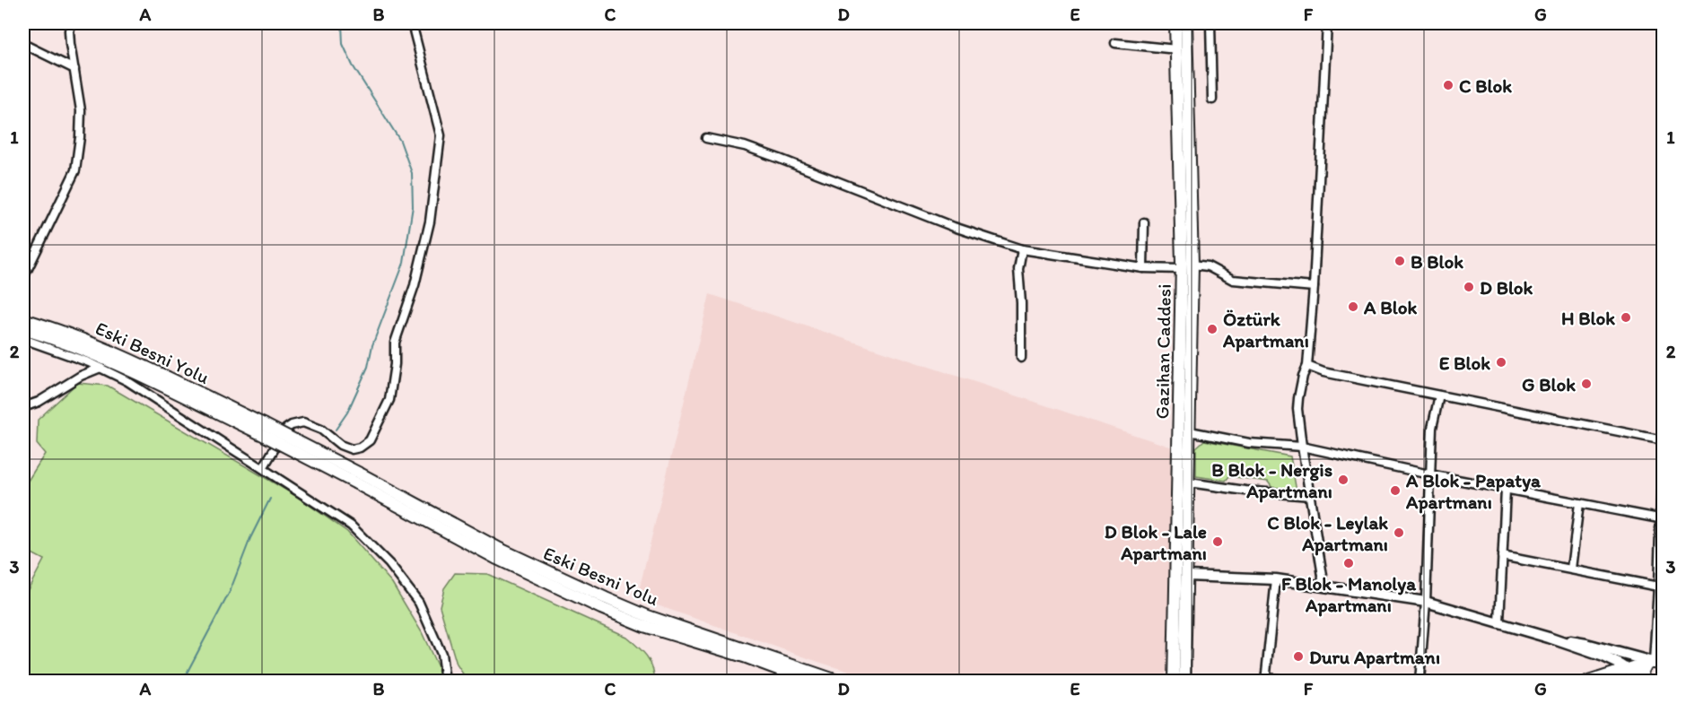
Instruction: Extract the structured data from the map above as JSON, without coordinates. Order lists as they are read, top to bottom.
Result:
{
  "streets": {
    "main road": ["Gazihan Caddesi", "Eski Besni Yolu"]
  },
  "places": [
    "C Blok",
    "B Blok",
    "D Blok",
    "A Blok",
    "H Blok",
    "Öztürk Apartmanı",
    "E Blok",
    "G Blok",
    "B Blok - Nergis Apartmanı",
    "A Blok - Papatya Apartmanı",
    "C Blok - Leylak Apartmanı",
    "D Blok - Lale Apartmanı",
    "F Blok - Manolya Apartmanı",
    "Duru Apartmanı"
  ],
  "grid": {
    "columns": [
      "A",
      "B",
      "C",
      "D",
      "E",
      "F",
      "G"
    ],
    "rows": ["1", "2", "3"]
  }
}
